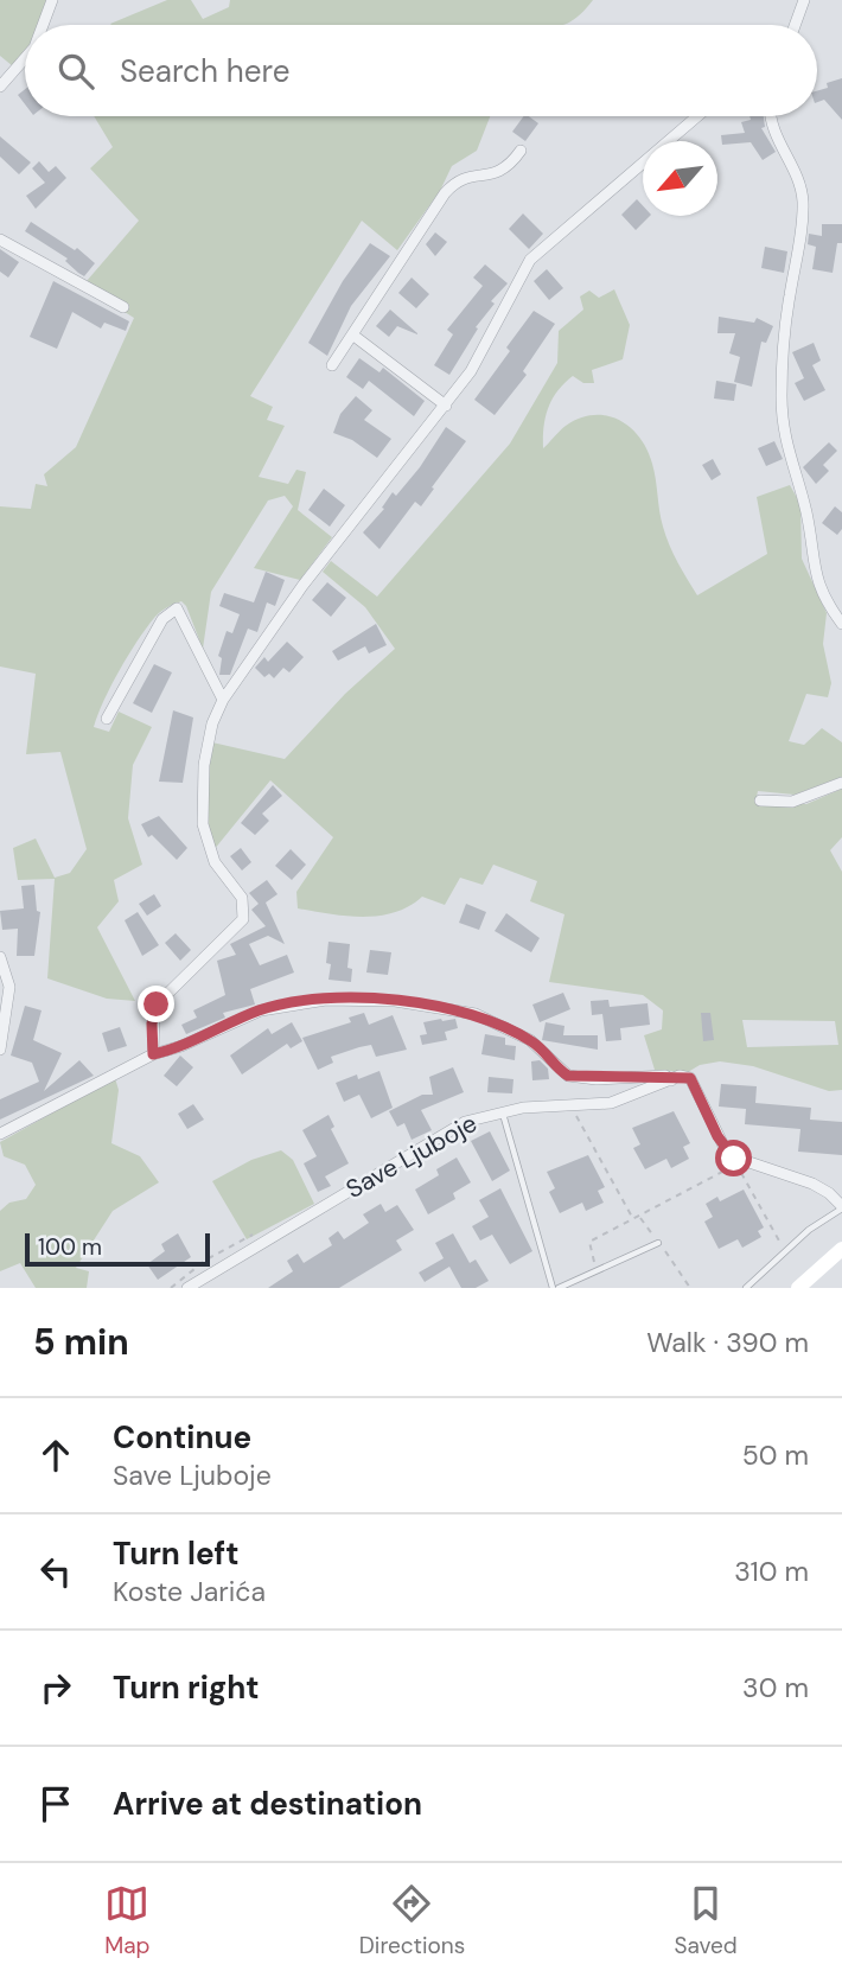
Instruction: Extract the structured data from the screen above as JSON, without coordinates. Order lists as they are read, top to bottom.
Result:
{
  "streets": {
    "street": ["Save Ljuboje"]
  },
  "scale_bar": "100 m",
  "north": "bottom left",
  "page": {
    "search": "Search here",
    "scale": "100 m",
    "heading": ["5 min", "Walk · 390 m"],
    "list": [
      ["Continue", "Save Ljuboje", "50 m"],
      ["Turn left", "Koste Jarića", "310 m"],
      ["Turn right", "30 m"],
      "Arrive at destination"
    ],
    "nav": ["Map", "Directions", "Saved"]
  }
}
